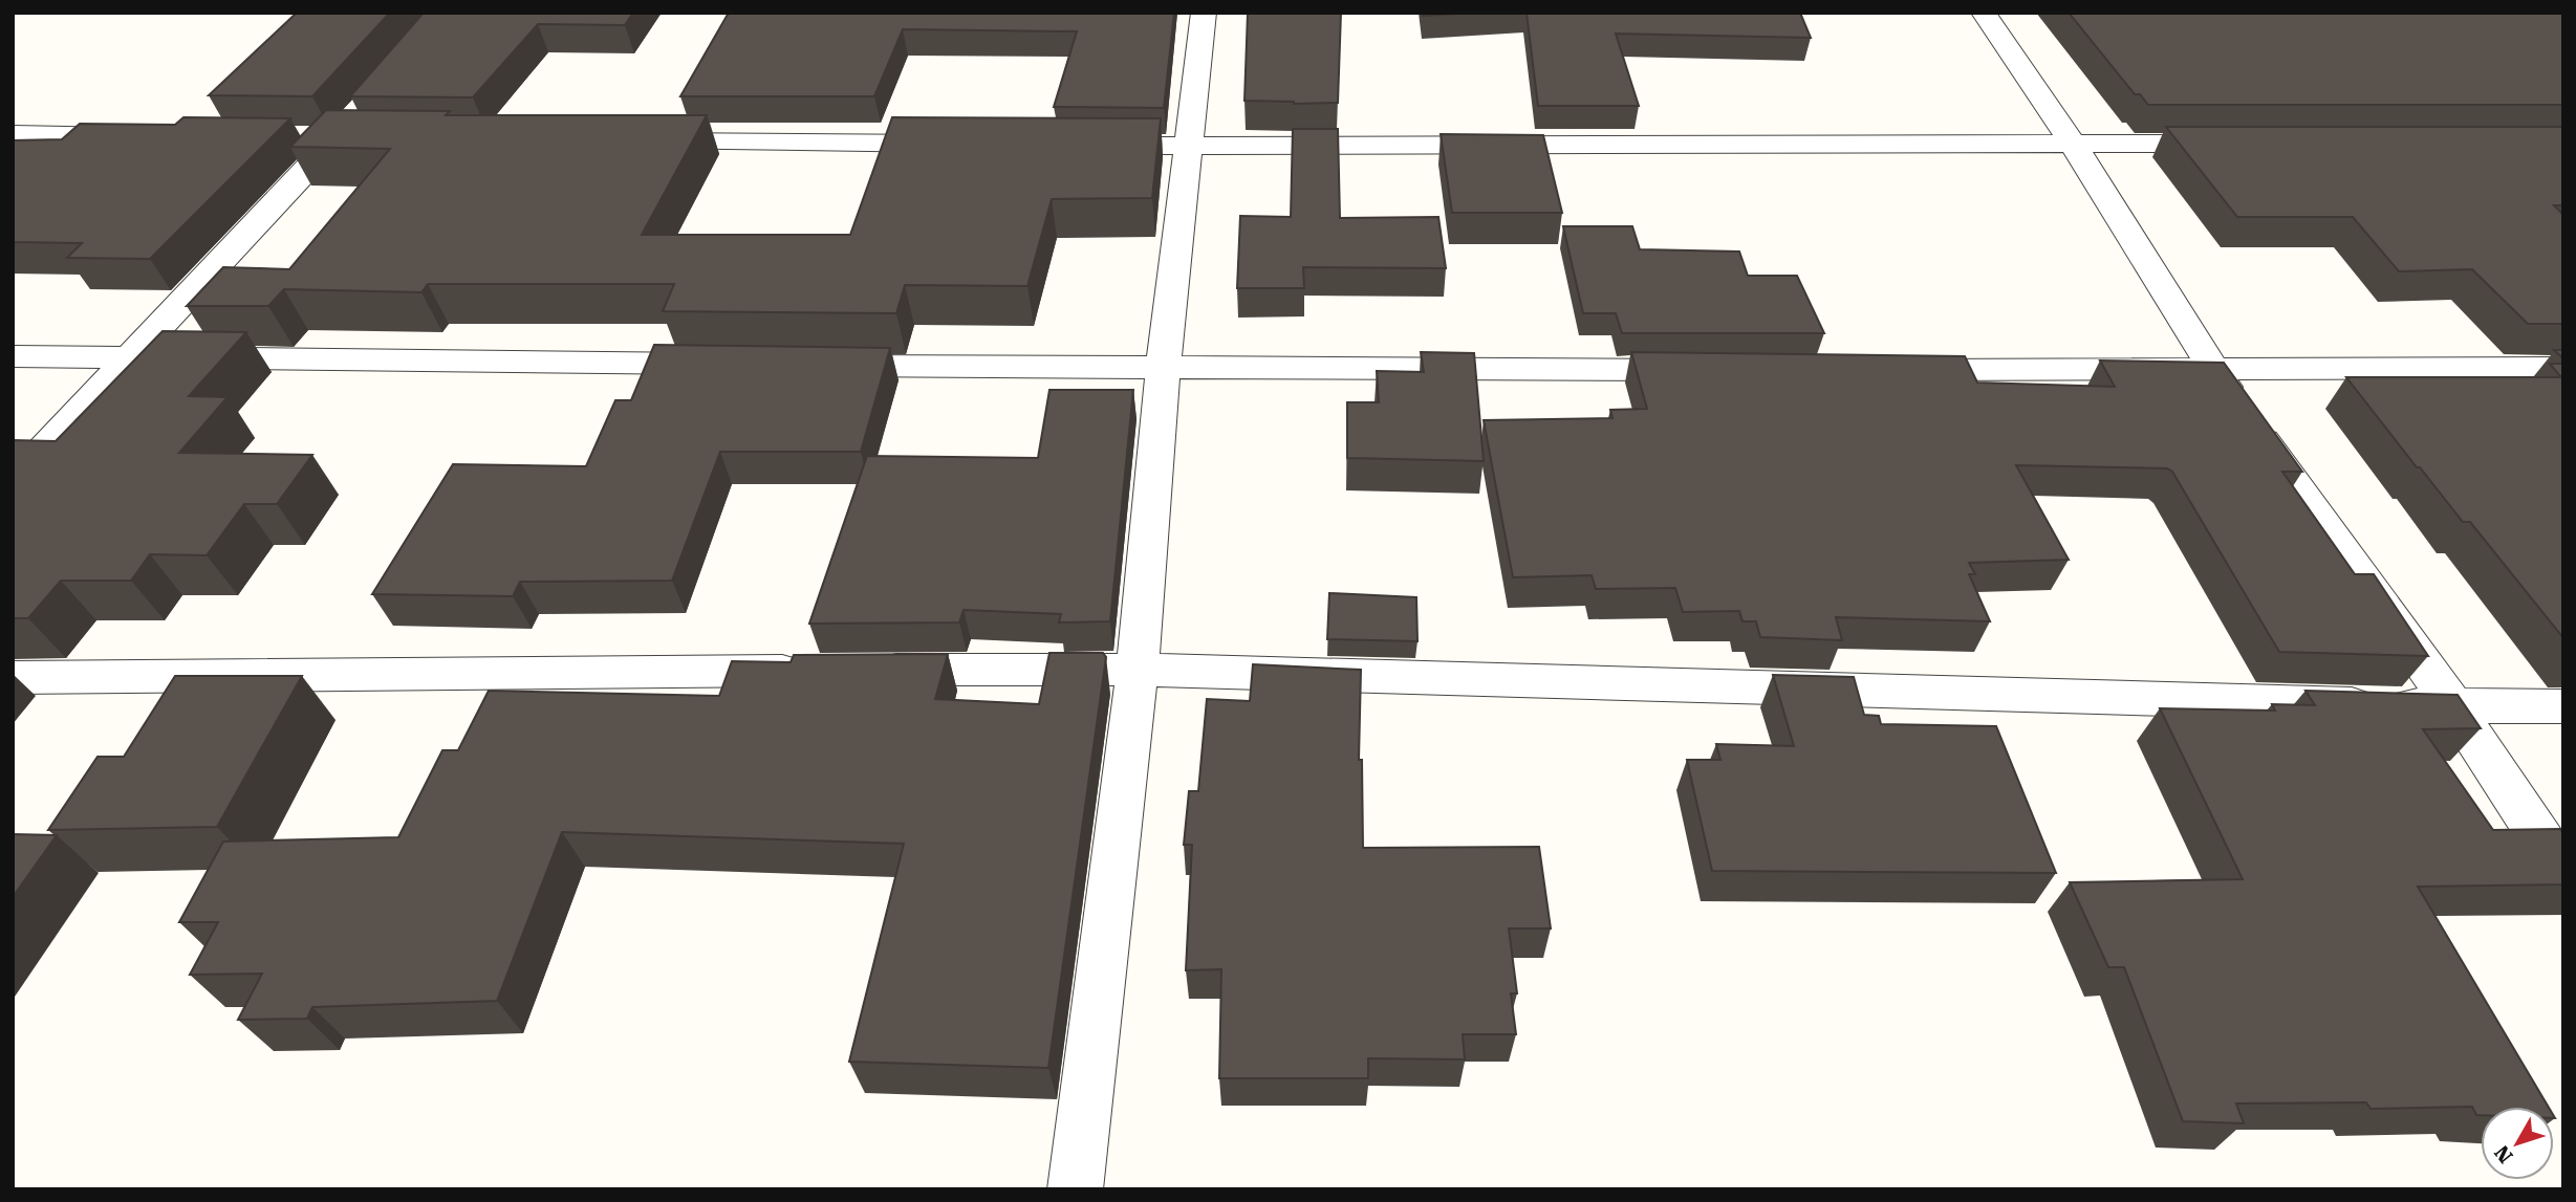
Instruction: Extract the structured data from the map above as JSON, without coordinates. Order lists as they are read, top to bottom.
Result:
{
  "north": "bottom left"
}
